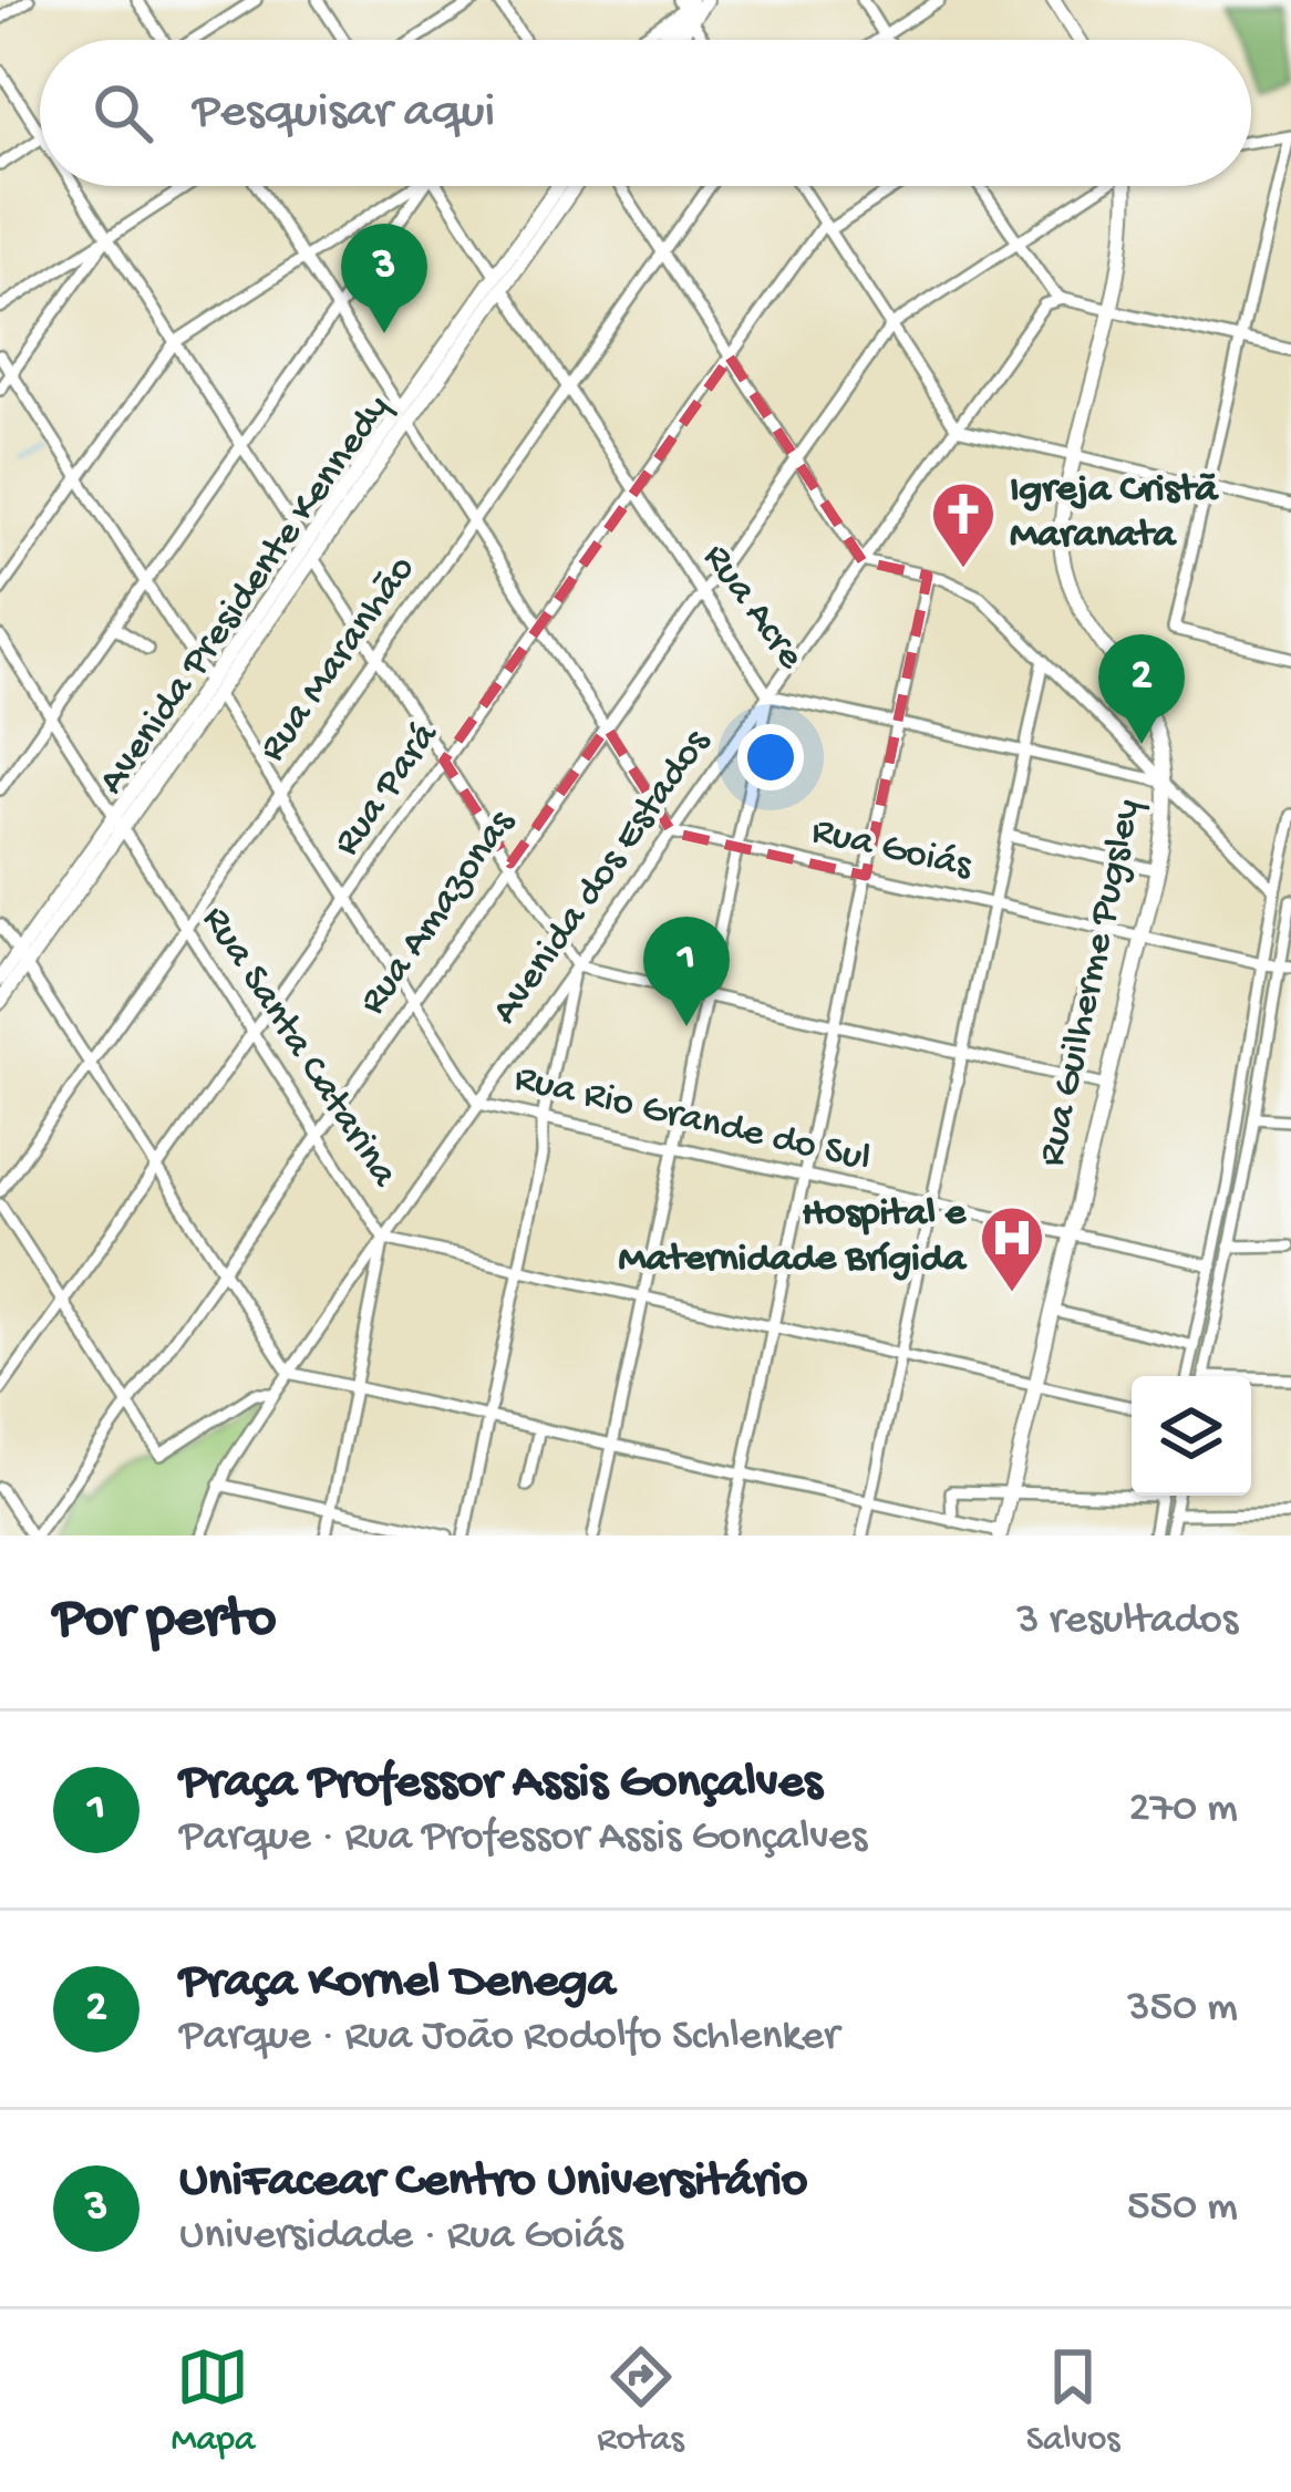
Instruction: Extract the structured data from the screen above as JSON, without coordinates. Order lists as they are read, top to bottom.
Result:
{
  "streets": {
    "main road": ["Avenida Presidente Kennedy", "Rua Guilherme Pugsley"],
    "street": [
      "Rua Acre",
      "Rua Maranhão",
      "Rua Pará",
      "Rua Goiás",
      "Avenida dos Estados",
      "Rua Amazonas",
      "Rua Santa Catarina",
      "Rua Rio Grande do Sul"
    ]
  },
  "crossings": [
    ["Avenida Presidente Kennedy", "Rua Acre"],
    ["Avenida Presidente Kennedy", "Rua Santa Catarina"],
    ["Avenida Presidente Kennedy", "Rua Rio Grande do Sul"],
    ["Rua Acre", "Rua Maranhão"],
    ["Rua Acre", "Rua Pará"],
    ["Rua Acre", "Avenida dos Estados"],
    ["Rua Acre", "Rua Amazonas"],
    ["Rua Acre", "Rua Guilherme Pugsley"],
    ["Rua Maranhão", "Rua Santa Catarina"],
    ["Rua Maranhão", "Rua Rio Grande do Sul"],
    ["Rua Pará", "Rua Santa Catarina"],
    ["Rua Pará", "Rua Rio Grande do Sul"],
    ["Rua Goiás", "Avenida dos Estados"],
    ["Rua Goiás", "Rua Guilherme Pugsley"],
    ["Avenida dos Estados", "Rua Santa Catarina"],
    ["Avenida dos Estados", "Rua Rio Grande do Sul"],
    ["Rua Amazonas", "Rua Santa Catarina"],
    ["Rua Amazonas", "Rua Rio Grande do Sul"],
    ["Rua Guilherme Pugsley", "Rua Santa Catarina"],
    ["Rua Guilherme Pugsley", "Rua Rio Grande do Sul"]
  ],
  "places": {
    "church": ["Igreja Cristã Maranata"],
    "hospital": ["Hospital e Maternidade Brígida"]
  },
  "page": {
    "search": "Pesquisar aqui",
    "pins": ["3", "2", "1"],
    "heading": ["Por perto", "3 resultados"],
    "list": [
      {
        "mark": "1",
        "name": "Praça Professor Assis Gonçalves",
        "note": "Parque · Rua Professor Assis Gonçalves",
        "value": "270 m"
      },
      {
        "mark": "2",
        "name": "Praça Kornel Denega",
        "note": "Parque · Rua João Rodolfo Schlenker",
        "value": "350 m"
      },
      {
        "mark": "3",
        "name": "UniFacear Centro Universitário",
        "note": "Universidade · Rua Goiás",
        "value": "550 m"
      }
    ],
    "nav": ["Mapa", "Rotas", "Salvos"]
  }
}
